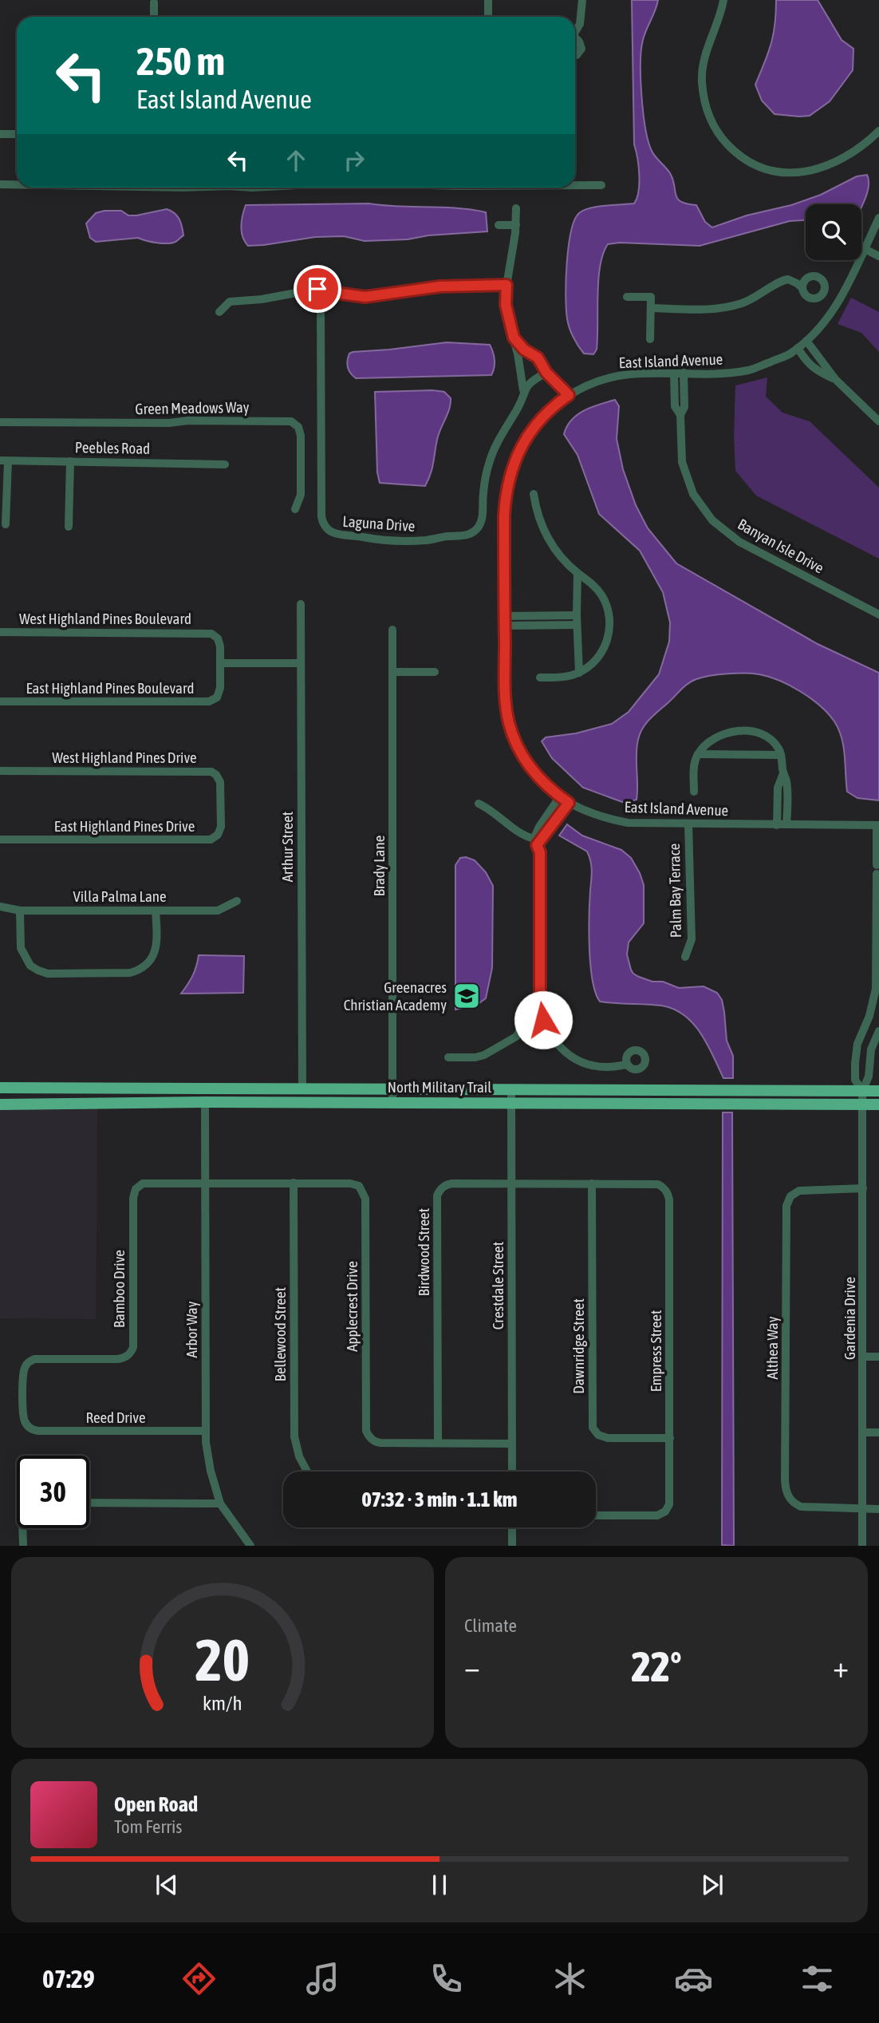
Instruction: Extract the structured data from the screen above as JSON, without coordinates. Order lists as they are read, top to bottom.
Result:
{
  "streets": {
    "main road": ["North Military Trail"],
    "street": [
      "East Island Avenue",
      "Green Meadows Way",
      "Peebles Road",
      "Laguna Drive",
      "Banyan Isle Drive",
      "West Highland Pines Boulevard",
      "East Highland Pines Boulevard",
      "West Highland Pines Drive",
      "East Highland Pines Drive",
      "Arthur Street",
      "Brady Lane",
      "Palm Bay Terrace",
      "Villa Palma Lane",
      "Birdwood Street",
      "Crestdale Street",
      "Bamboo Drive",
      "Applecrest Drive",
      "Gardenia Drive",
      "Arbor Way",
      "Bellewood Street",
      "Dawnridge Street",
      "Althea Way",
      "Empress Street",
      "Reed Drive"
    ]
  },
  "crossings": [
    ["East Island Avenue", "Banyan Isle Drive"],
    ["East Island Avenue", "Palm Bay Terrace"],
    ["East Island Avenue", "Gardenia Drive"],
    ["West Highland Pines Boulevard", "East Highland Pines Boulevard"],
    ["West Highland Pines Drive", "East Highland Pines Drive"],
    ["Arthur Street", "North Military Trail"],
    ["Brady Lane", "North Military Trail"],
    ["North Military Trail", "Crestdale Street"],
    ["North Military Trail", "Gardenia Drive"],
    ["North Military Trail", "Arbor Way"],
    ["Birdwood Street", "Crestdale Street"],
    ["Birdwood Street", "Applecrest Drive"],
    ["Birdwood Street", "Dawnridge Street"],
    ["Birdwood Street", "Empress Street"],
    ["Crestdale Street", "Applecrest Drive"],
    ["Bamboo Drive", "Applecrest Drive"],
    ["Bamboo Drive", "Arbor Way"],
    ["Bamboo Drive", "Reed Drive"],
    ["Applecrest Drive", "Arbor Way"],
    ["Applecrest Drive", "Bellewood Street"],
    ["Gardenia Drive", "Althea Way"],
    ["Arbor Way", "Reed Drive"],
    ["Dawnridge Street", "Empress Street"]
  ],
  "places": {
    "school or university": ["Greenacres Christian Academy"]
  },
  "page": {
    "turn": ["250 m", "East Island Avenue"],
    "limit": "30",
    "trip": "07:32 · 3 min · 1.1 km",
    "tile": "Climate",
    "heat": ["−", "22°", "+"],
    "song": ["Open Road", "Tom Ferris"],
    "tabs": "07:29",
    "gauge": ["20", "km/h"]
  }
}
